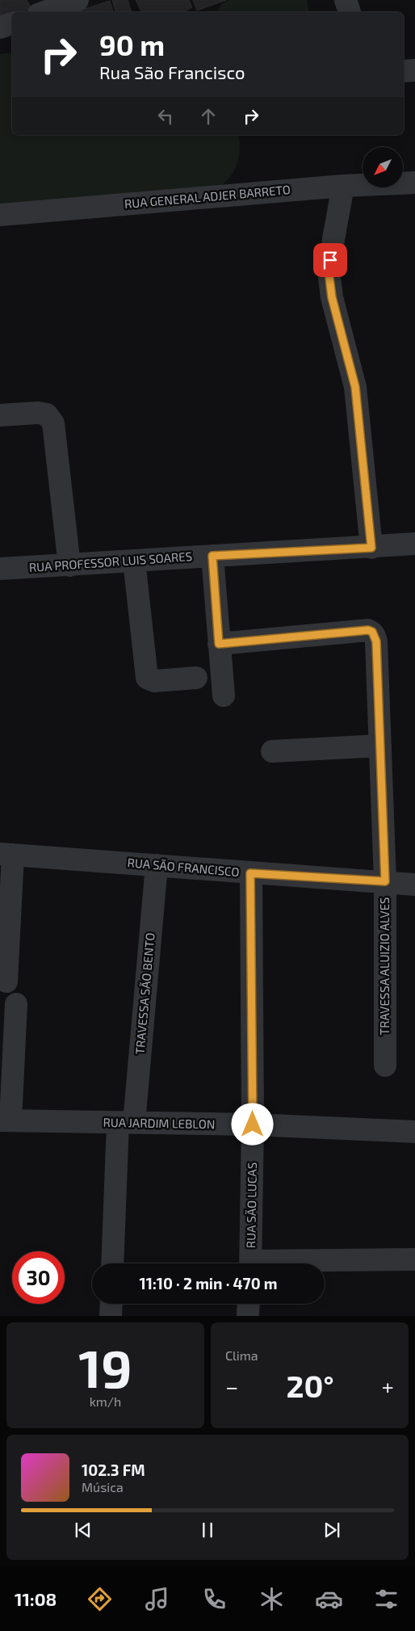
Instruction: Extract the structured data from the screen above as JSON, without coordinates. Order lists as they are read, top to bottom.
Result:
{
  "streets": {
    "street": [
      "RUA GENERAL ADJER BARRETO",
      "RUA PROFESSOR LUIS SOARES",
      "RUA SÃO FRANCISCO",
      "TRAVESSA ALUIZIO ALVES",
      "TRAVESSA SÃO BENTO",
      "RUA JARDIM LEBLON",
      "RUA SÃO LUCAS"
    ]
  },
  "crossings": [
    ["RUA SÃO FRANCISCO", "TRAVESSA ALUIZIO ALVES"],
    ["RUA SÃO FRANCISCO", "TRAVESSA SÃO BENTO"],
    ["RUA SÃO FRANCISCO", "RUA SÃO LUCAS"],
    ["TRAVESSA SÃO BENTO", "RUA JARDIM LEBLON"],
    ["RUA JARDIM LEBLON", "RUA SÃO LUCAS"]
  ],
  "north": "bottom left",
  "page": {
    "turn": ["90 m", "Rua São Francisco"],
    "limit": "30",
    "trip": "11:10 · 2 min · 470 m",
    "tile": [
      ["19", "km/h"],
      "Clima"
    ],
    "heat": ["−", "20°", "+"],
    "song": ["102.3 FM", "Música"],
    "tabs": "11:08"
  }
}
